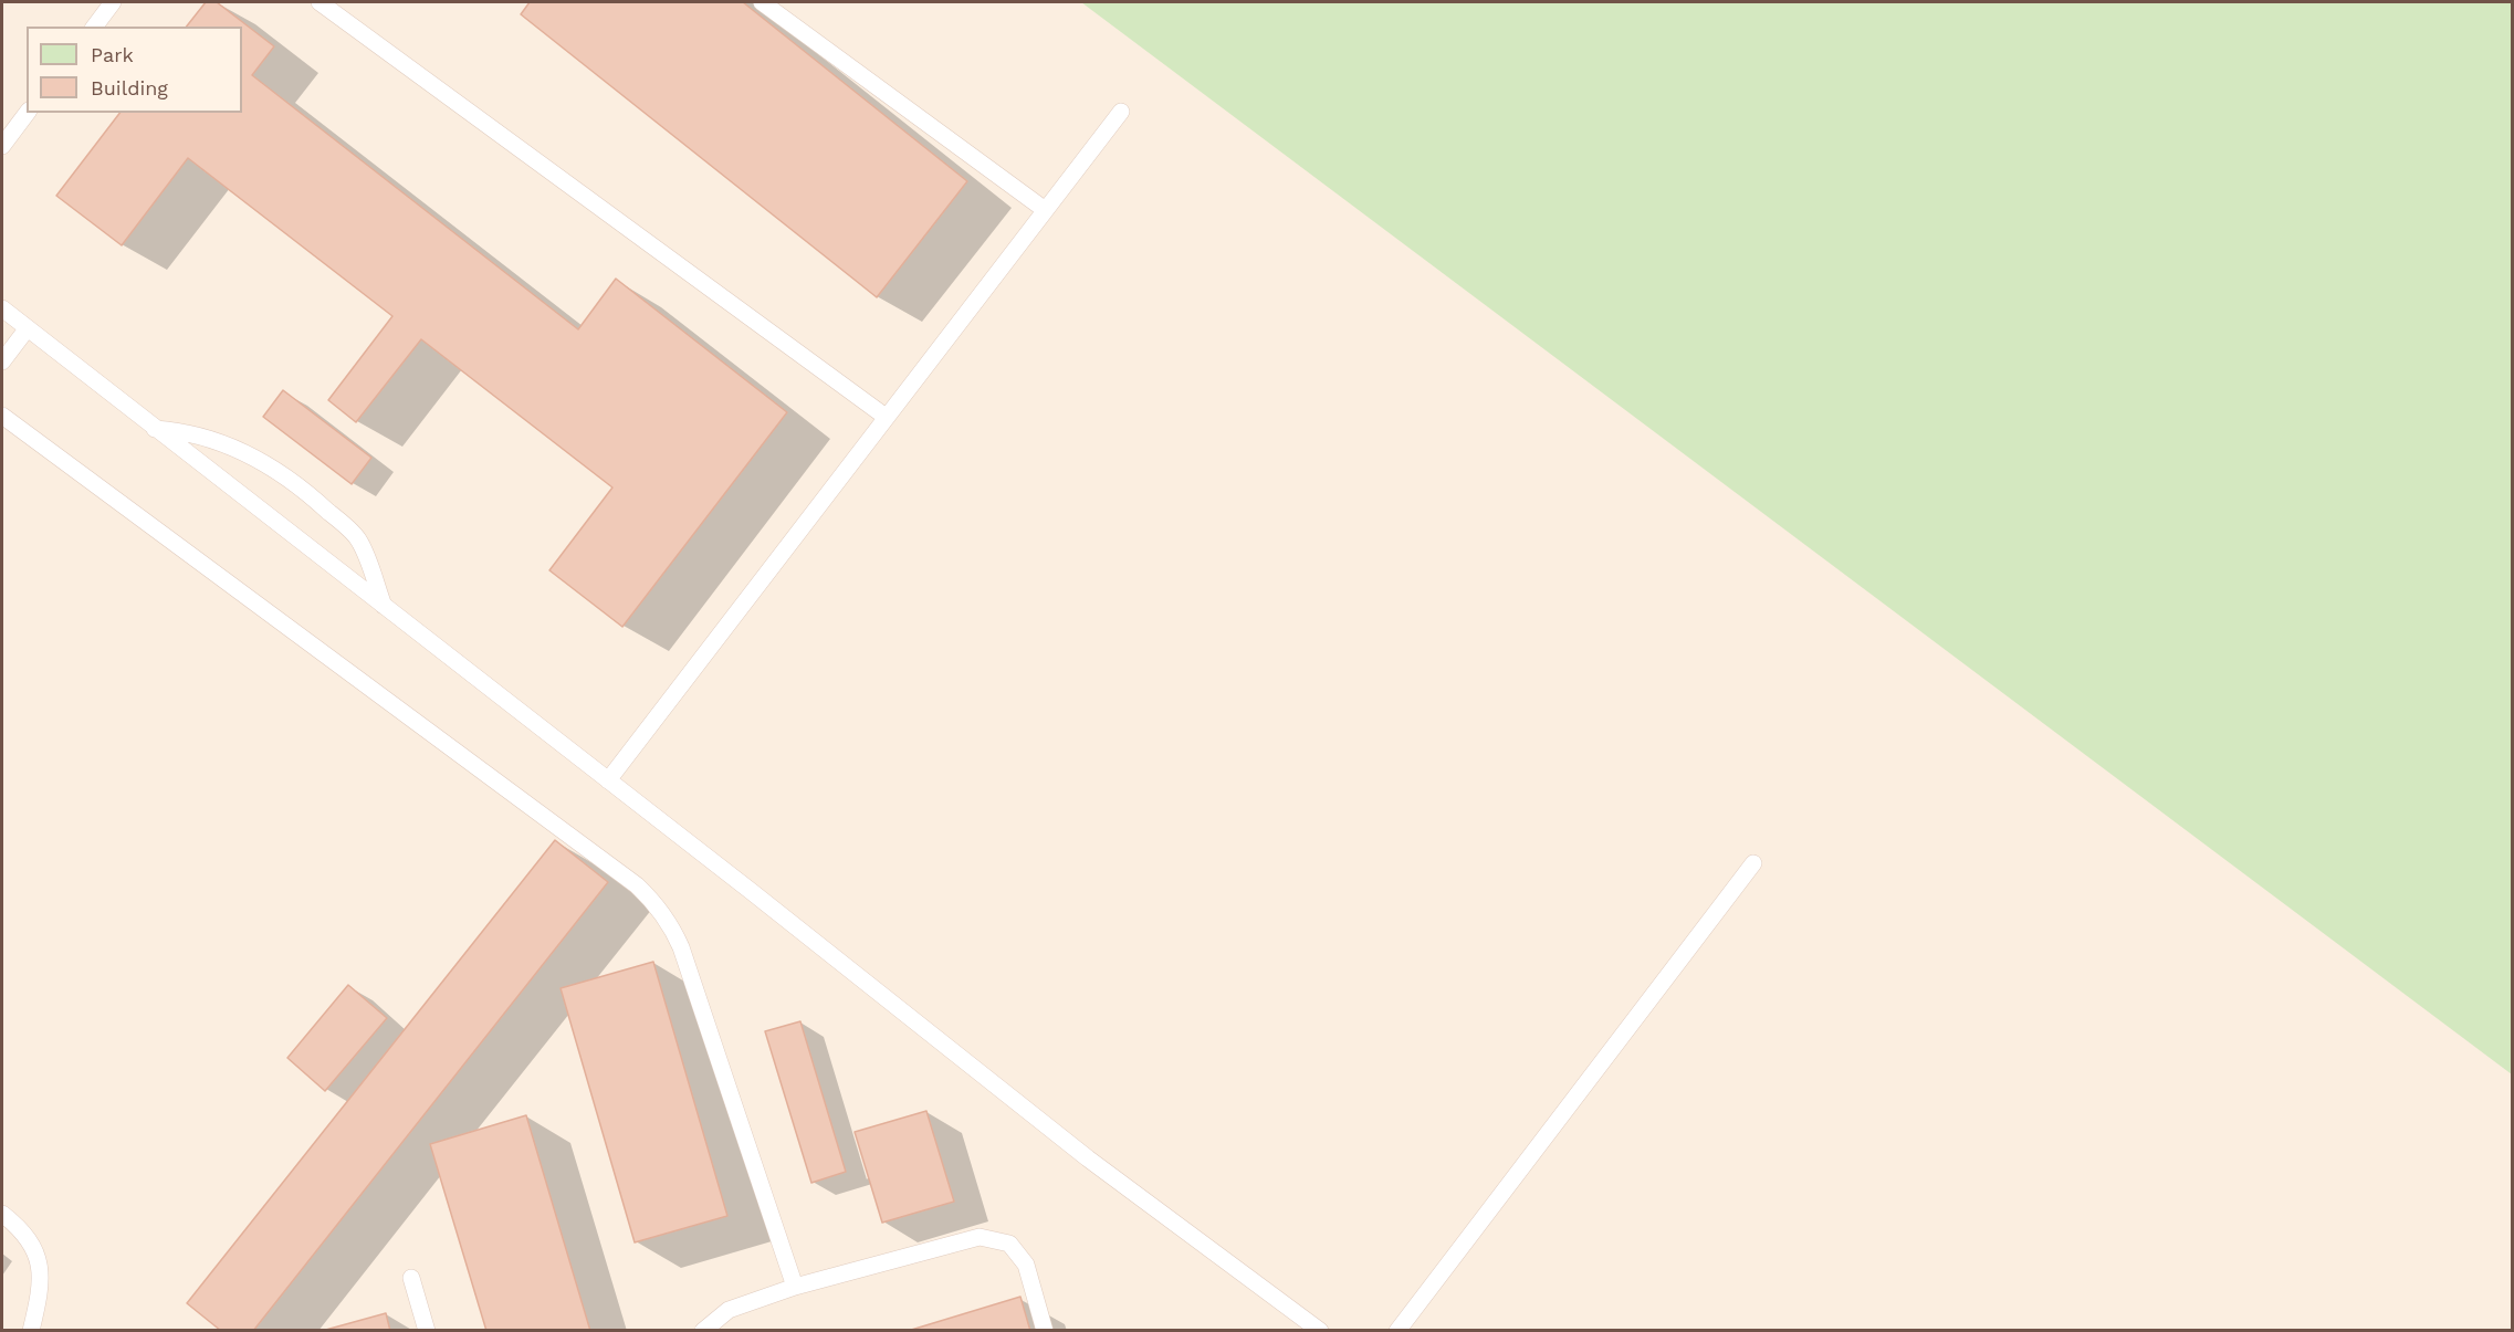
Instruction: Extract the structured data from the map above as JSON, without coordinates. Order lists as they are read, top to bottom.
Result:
{
  "legend": ["Park", "Building"]
}
